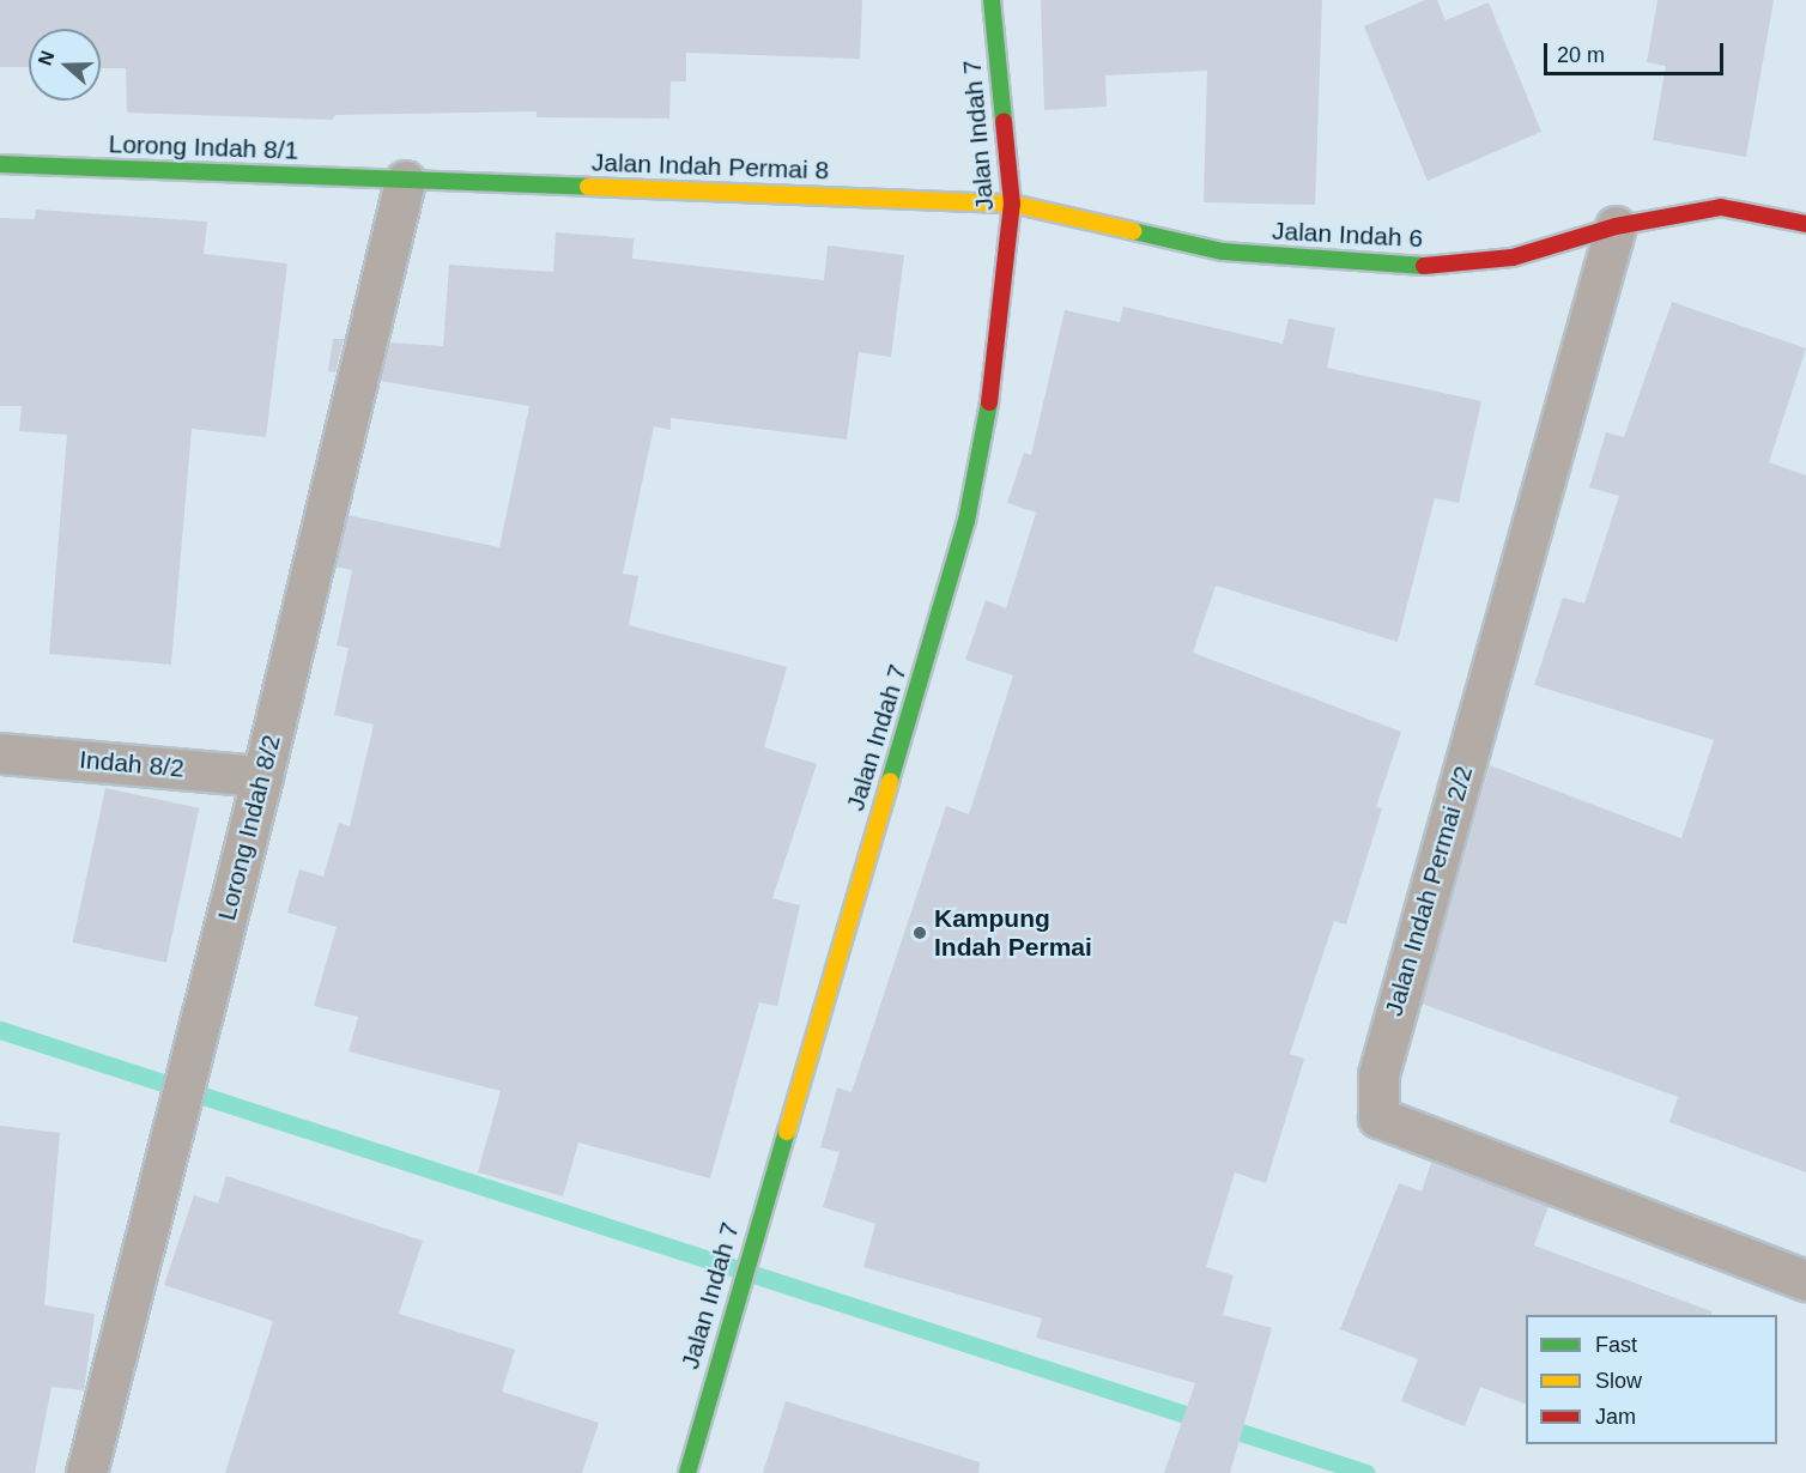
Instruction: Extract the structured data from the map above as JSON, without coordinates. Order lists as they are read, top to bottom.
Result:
{
  "streets": {
    "street": [
      "Jalan Indah 7",
      "Lorong Indah 8/1",
      "Jalan Indah Permai 8",
      "Jalan Indah 6",
      "Indah 8/2",
      "Lorong Indah 8/2",
      "Jalan Indah Permai 2/2"
    ]
  },
  "crossings": [
    ["Jalan Indah 7", "Jalan Indah Permai 8"],
    ["Jalan Indah 7", "Jalan Indah 6"],
    ["Lorong Indah 8/1", "Jalan Indah Permai 8"],
    ["Lorong Indah 8/1", "Lorong Indah 8/2"],
    ["Jalan Indah Permai 8", "Jalan Indah 6"],
    ["Jalan Indah Permai 8", "Lorong Indah 8/2"],
    ["Jalan Indah 6", "Jalan Indah Permai 2/2"],
    ["Indah 8/2", "Lorong Indah 8/2"]
  ],
  "places": ["Kampung Indah Permai"],
  "legend": ["Fast", "Slow", "Jam"],
  "scale_bar": "20 m",
  "north": "left"
}
